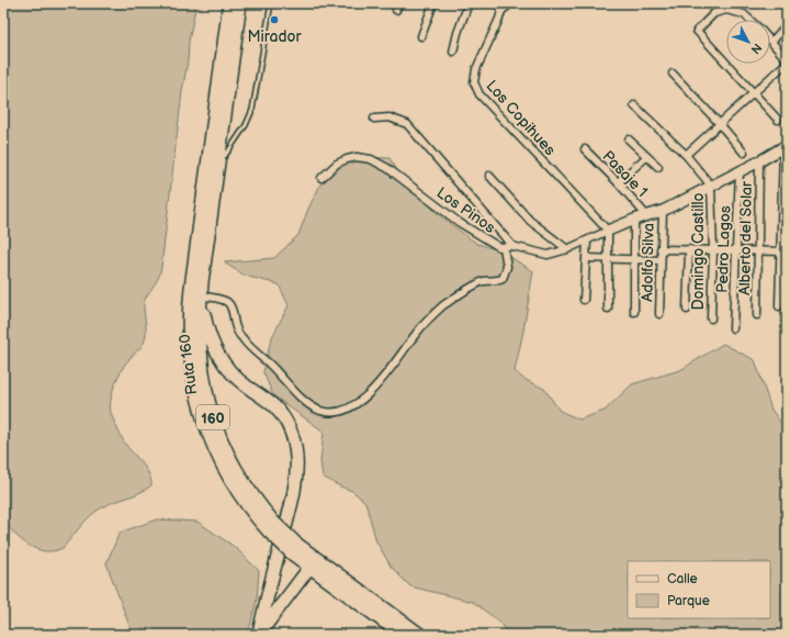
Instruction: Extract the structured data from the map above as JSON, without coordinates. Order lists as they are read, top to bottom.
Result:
{
  "streets": {
    "highway": ["Ruta 160", "160"],
    "street": [
      "Los Copihues",
      "Pasaje 1",
      "Los Pinos",
      "Alberto del Solar",
      "Pedro Lagos",
      "Domingo Castillo",
      "Adolfo Silva"
    ]
  },
  "crossings": [
    ["Los Copihues", "Los Pinos"]
  ],
  "places": ["Mirador"],
  "legend": ["Calle", "Parque"],
  "north": "bottom right"
}
